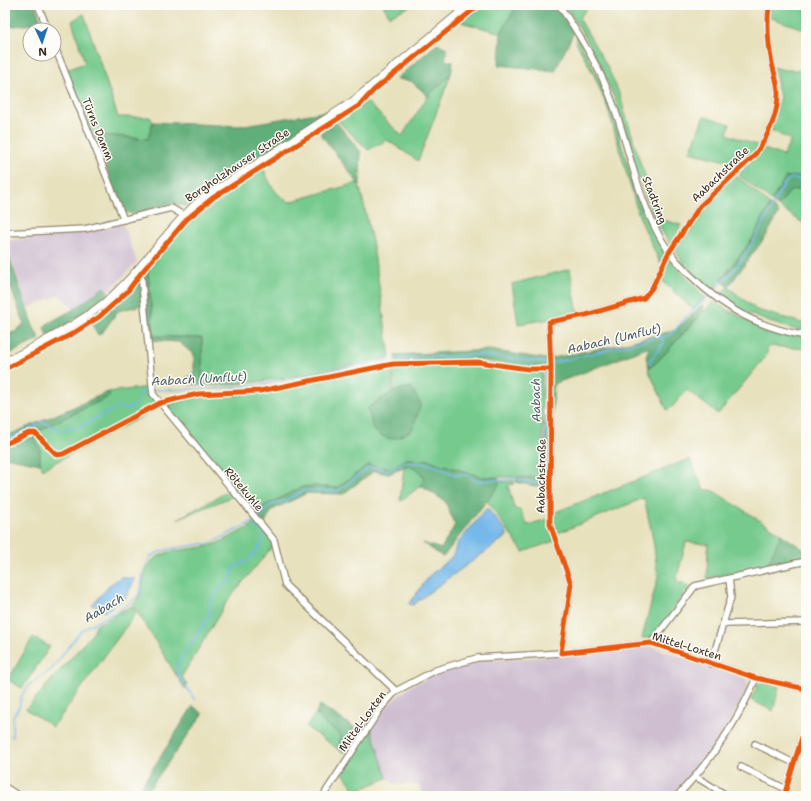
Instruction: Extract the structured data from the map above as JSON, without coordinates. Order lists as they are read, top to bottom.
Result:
{
  "streets": {
    "main road": ["Borgholzhauser Straße"],
    "street": [
      "Türns Damm",
      "Aabachstraße",
      "Stadtring",
      "Rötekuhle",
      "Mittel-Loxten"
    ]
  },
  "crossings": [
    ["Borgholzhauser Straße", "Rötekuhle"],
    ["Aabachstraße", "Mittel-Loxten"],
    ["Rötekuhle", "Mittel-Loxten"]
  ],
  "water": ["Aabach (Umflut)", "Aabach"],
  "north": "bottom"
}
